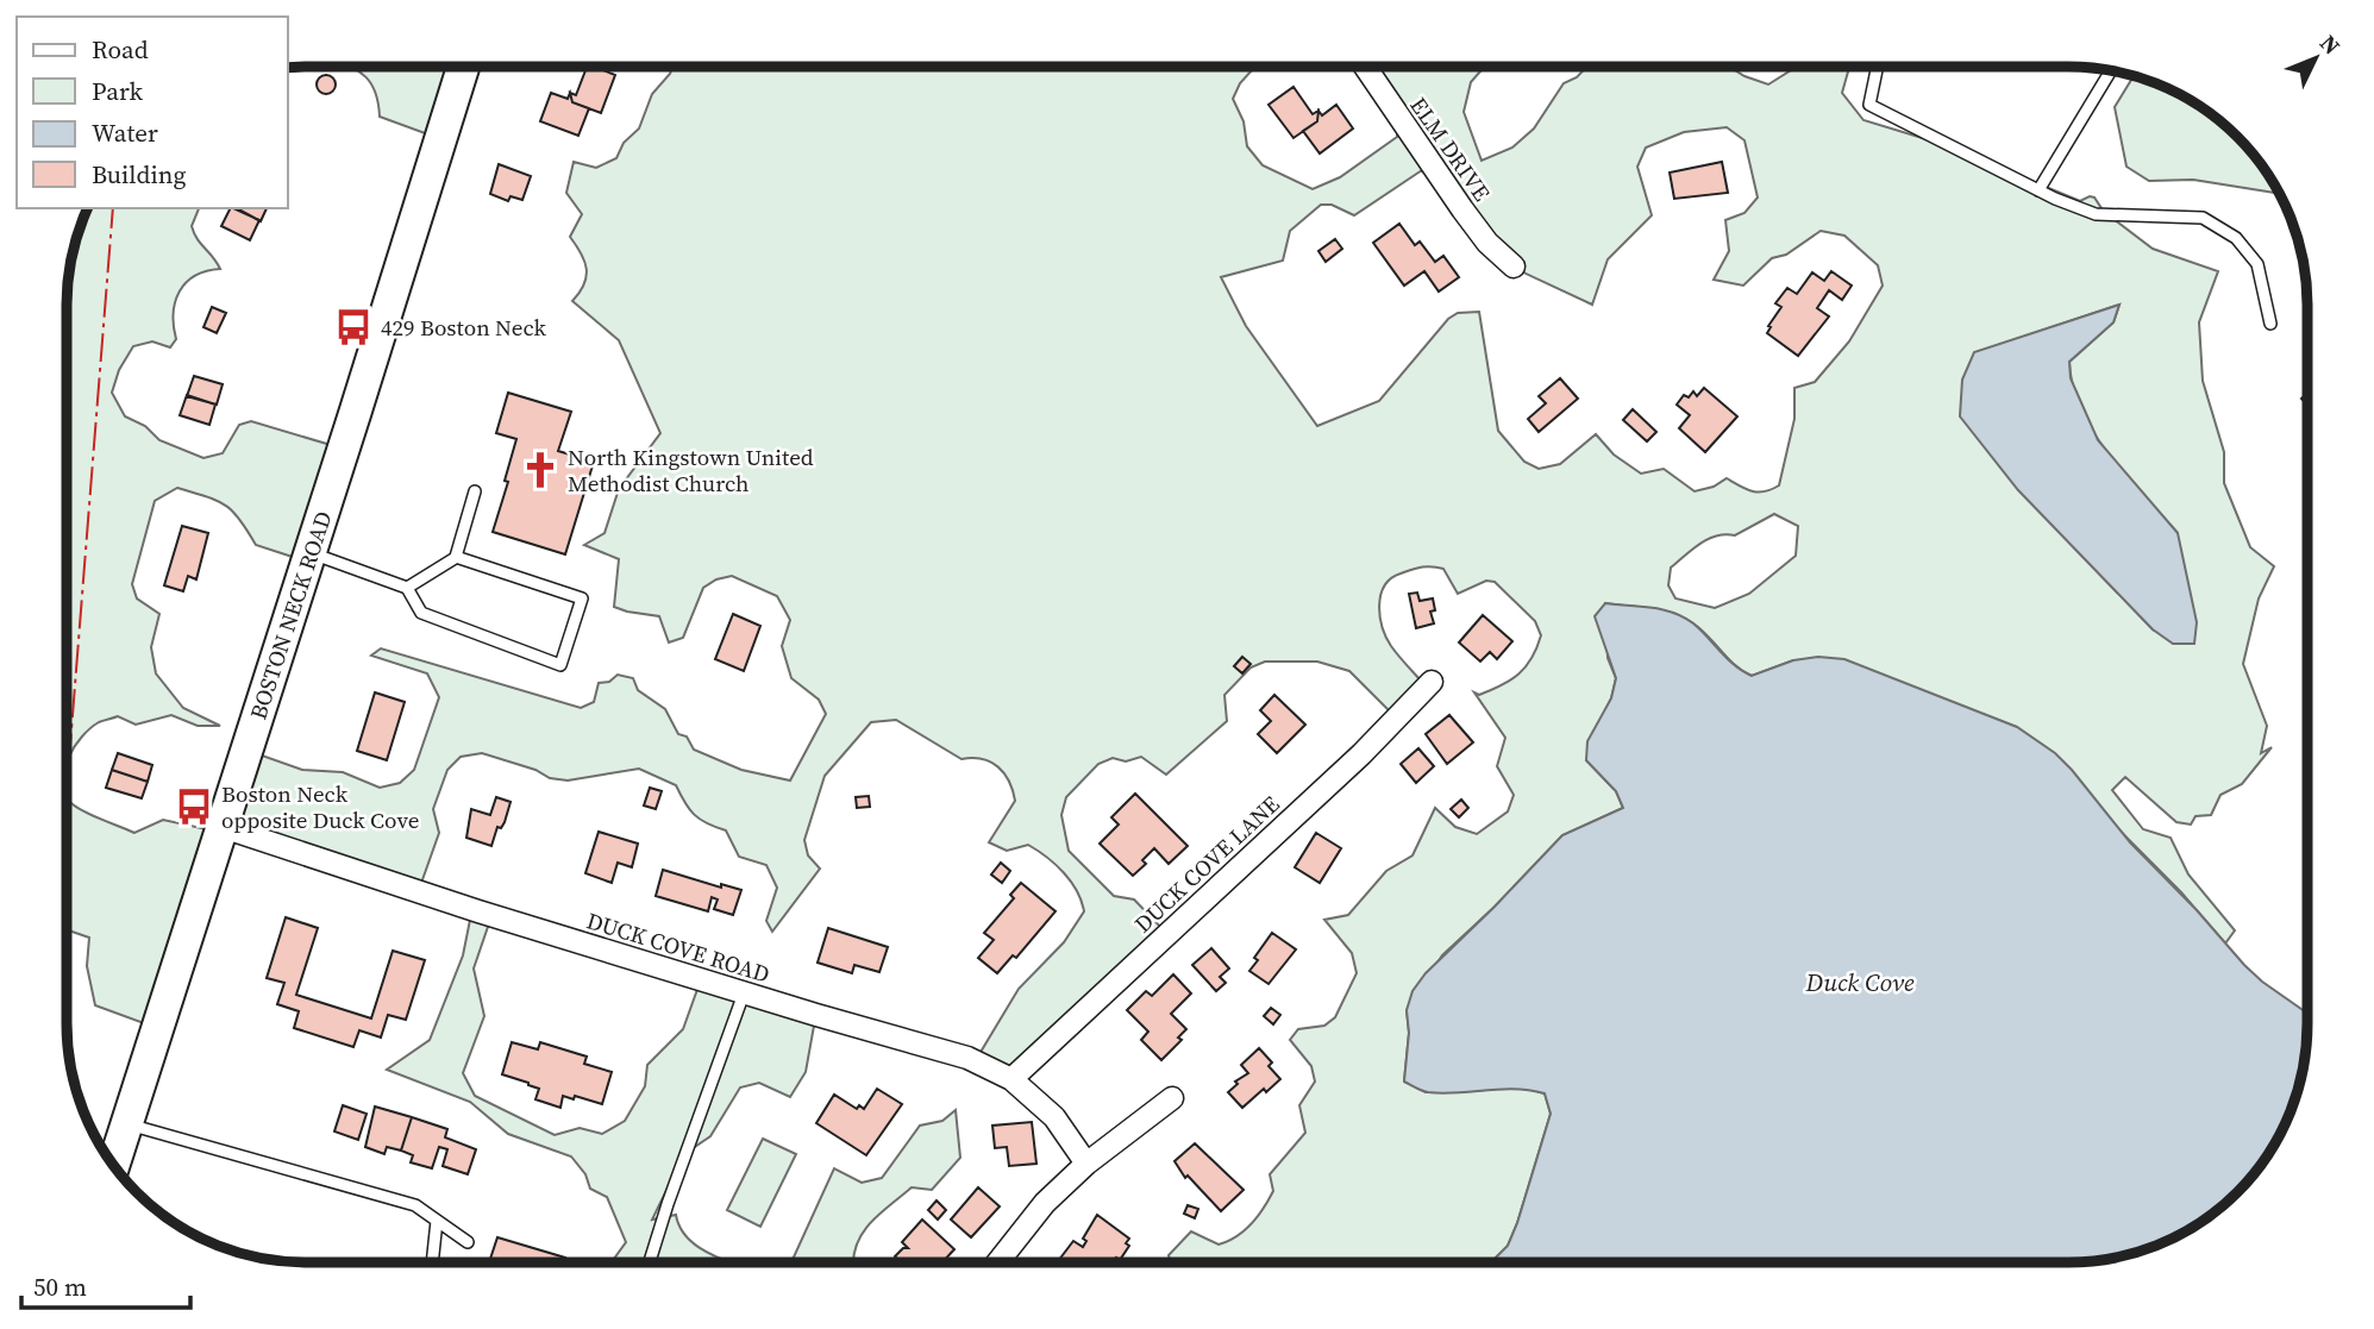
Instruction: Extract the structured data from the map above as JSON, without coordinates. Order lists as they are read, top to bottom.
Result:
{
  "streets": {
    "main road": ["BOSTON NECK ROAD"],
    "street": ["ELM DRIVE", "DUCK COVE LANE", "DUCK COVE ROAD"]
  },
  "crossings": [
    ["BOSTON NECK ROAD", "DUCK COVE ROAD"],
    ["DUCK COVE LANE", "DUCK COVE ROAD"]
  ],
  "water": ["Duck Cove"],
  "places": {
    "bus stop": ["429 Boston Neck", "Boston Neck opposite Duck Cove"],
    "church": ["North Kingstown United Methodist Church"]
  },
  "legend": [
    "Road",
    "Park",
    "Water",
    "Building"
  ],
  "scale_bar": "50 m",
  "north": "top right"
}
